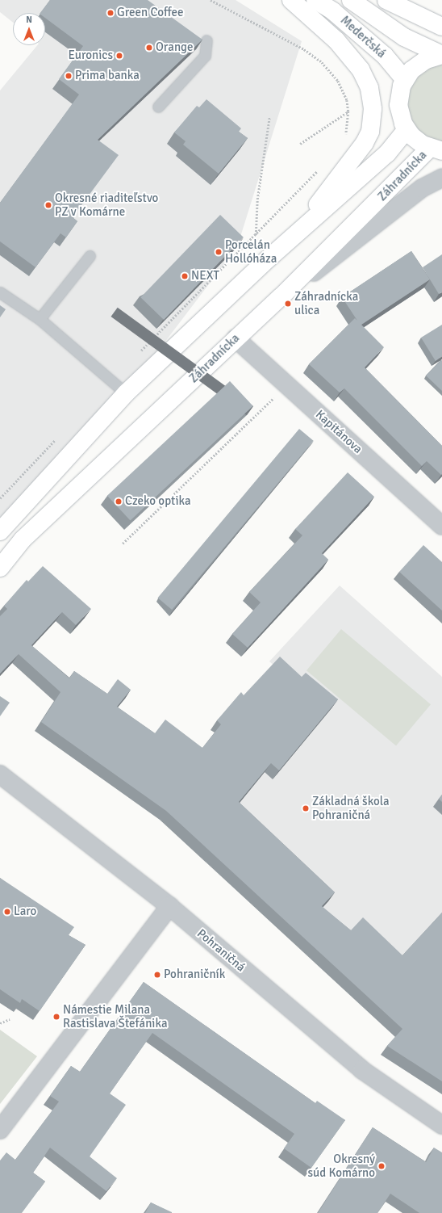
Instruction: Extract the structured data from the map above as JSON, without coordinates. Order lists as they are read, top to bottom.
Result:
{
  "streets": {
    "main road": ["Mederčská", "Záhradnícka"],
    "street": ["Kapitánova", "Pohraničná"]
  },
  "crossings": [
    ["Záhradnícka", "Kapitánova"]
  ],
  "places": [
    "Green Coffee",
    "Orange",
    "Euronics",
    "Prima banka",
    "Okresné riaditeľstvo PZ v Komárne",
    "Porcelán Hollóháza",
    "NEXT",
    "Záhradnícka ulica",
    "Czeko optika",
    "Základná škola Pohraničná",
    "Laro",
    "Pohraničník",
    "Námestie Milana Rastislava Štefánika",
    "Okresný súd Komárno"
  ],
  "north": "top"
}
